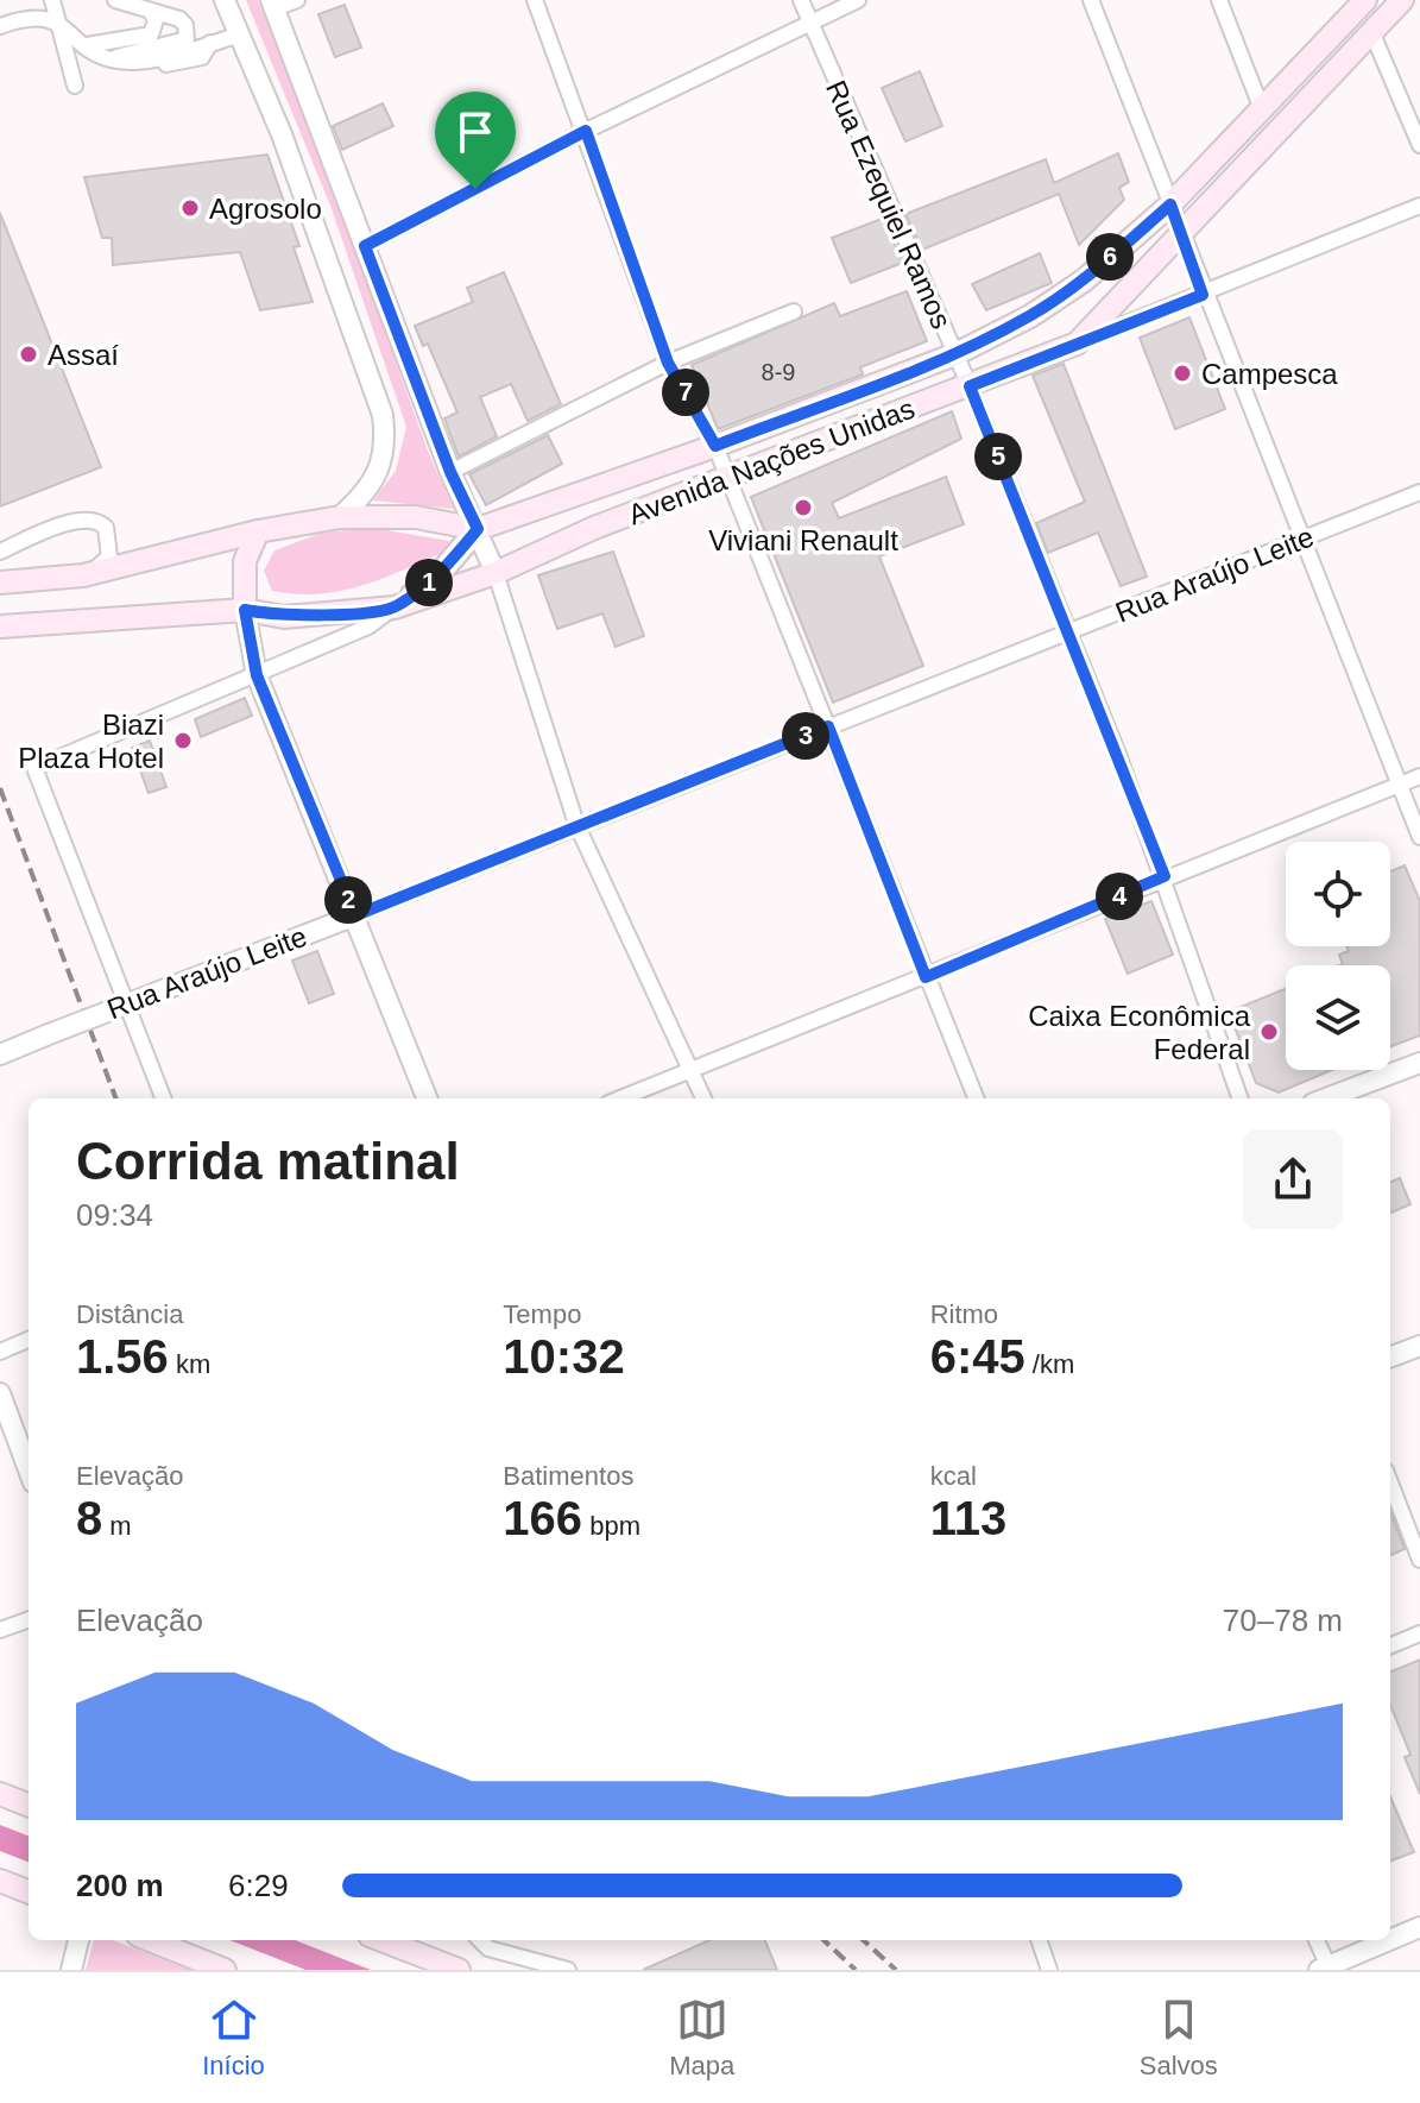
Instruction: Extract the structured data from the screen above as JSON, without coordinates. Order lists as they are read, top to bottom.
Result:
{
  "streets": {
    "main road": ["Avenida Nações Unidas"],
    "street": ["Rua Ezequiel Ramos", "Rua Araújo Leite"]
  },
  "crossings": [
    ["Rua Ezequiel Ramos", "Avenida Nações Unidas"],
    ["Rua Ezequiel Ramos", "Rua Araújo Leite"]
  ],
  "places": [
    "Agrosolo",
    "Assaí",
    "Campesca",
    "Viviani Renault",
    "Biazi Plaza Hotel",
    "Caixa Econômica Federal"
  ],
  "house_numbers": ["8-9"],
  "page": {
    "pins": [
      "6",
      "7",
      "5",
      "1",
      "3",
      "4",
      "2"
    ],
    "heading": ["Corrida matinal", "09:34"],
    "stats": [
      ["Distância", "1.56 km"],
      ["Tempo", "10:32"],
      ["Ritmo", "6:45 /km"],
      ["Elevação", "8 m"],
      ["Batimentos", "166 bpm"],
      ["kcal", "113"]
    ],
    "chart": ["Elevação", "70–78 m"],
    "list": [
      {
        "name": "200 m",
        "note": "6:29"
      }
    ],
    "tabs": ["Início", "Mapa", "Salvos"]
  }
}
